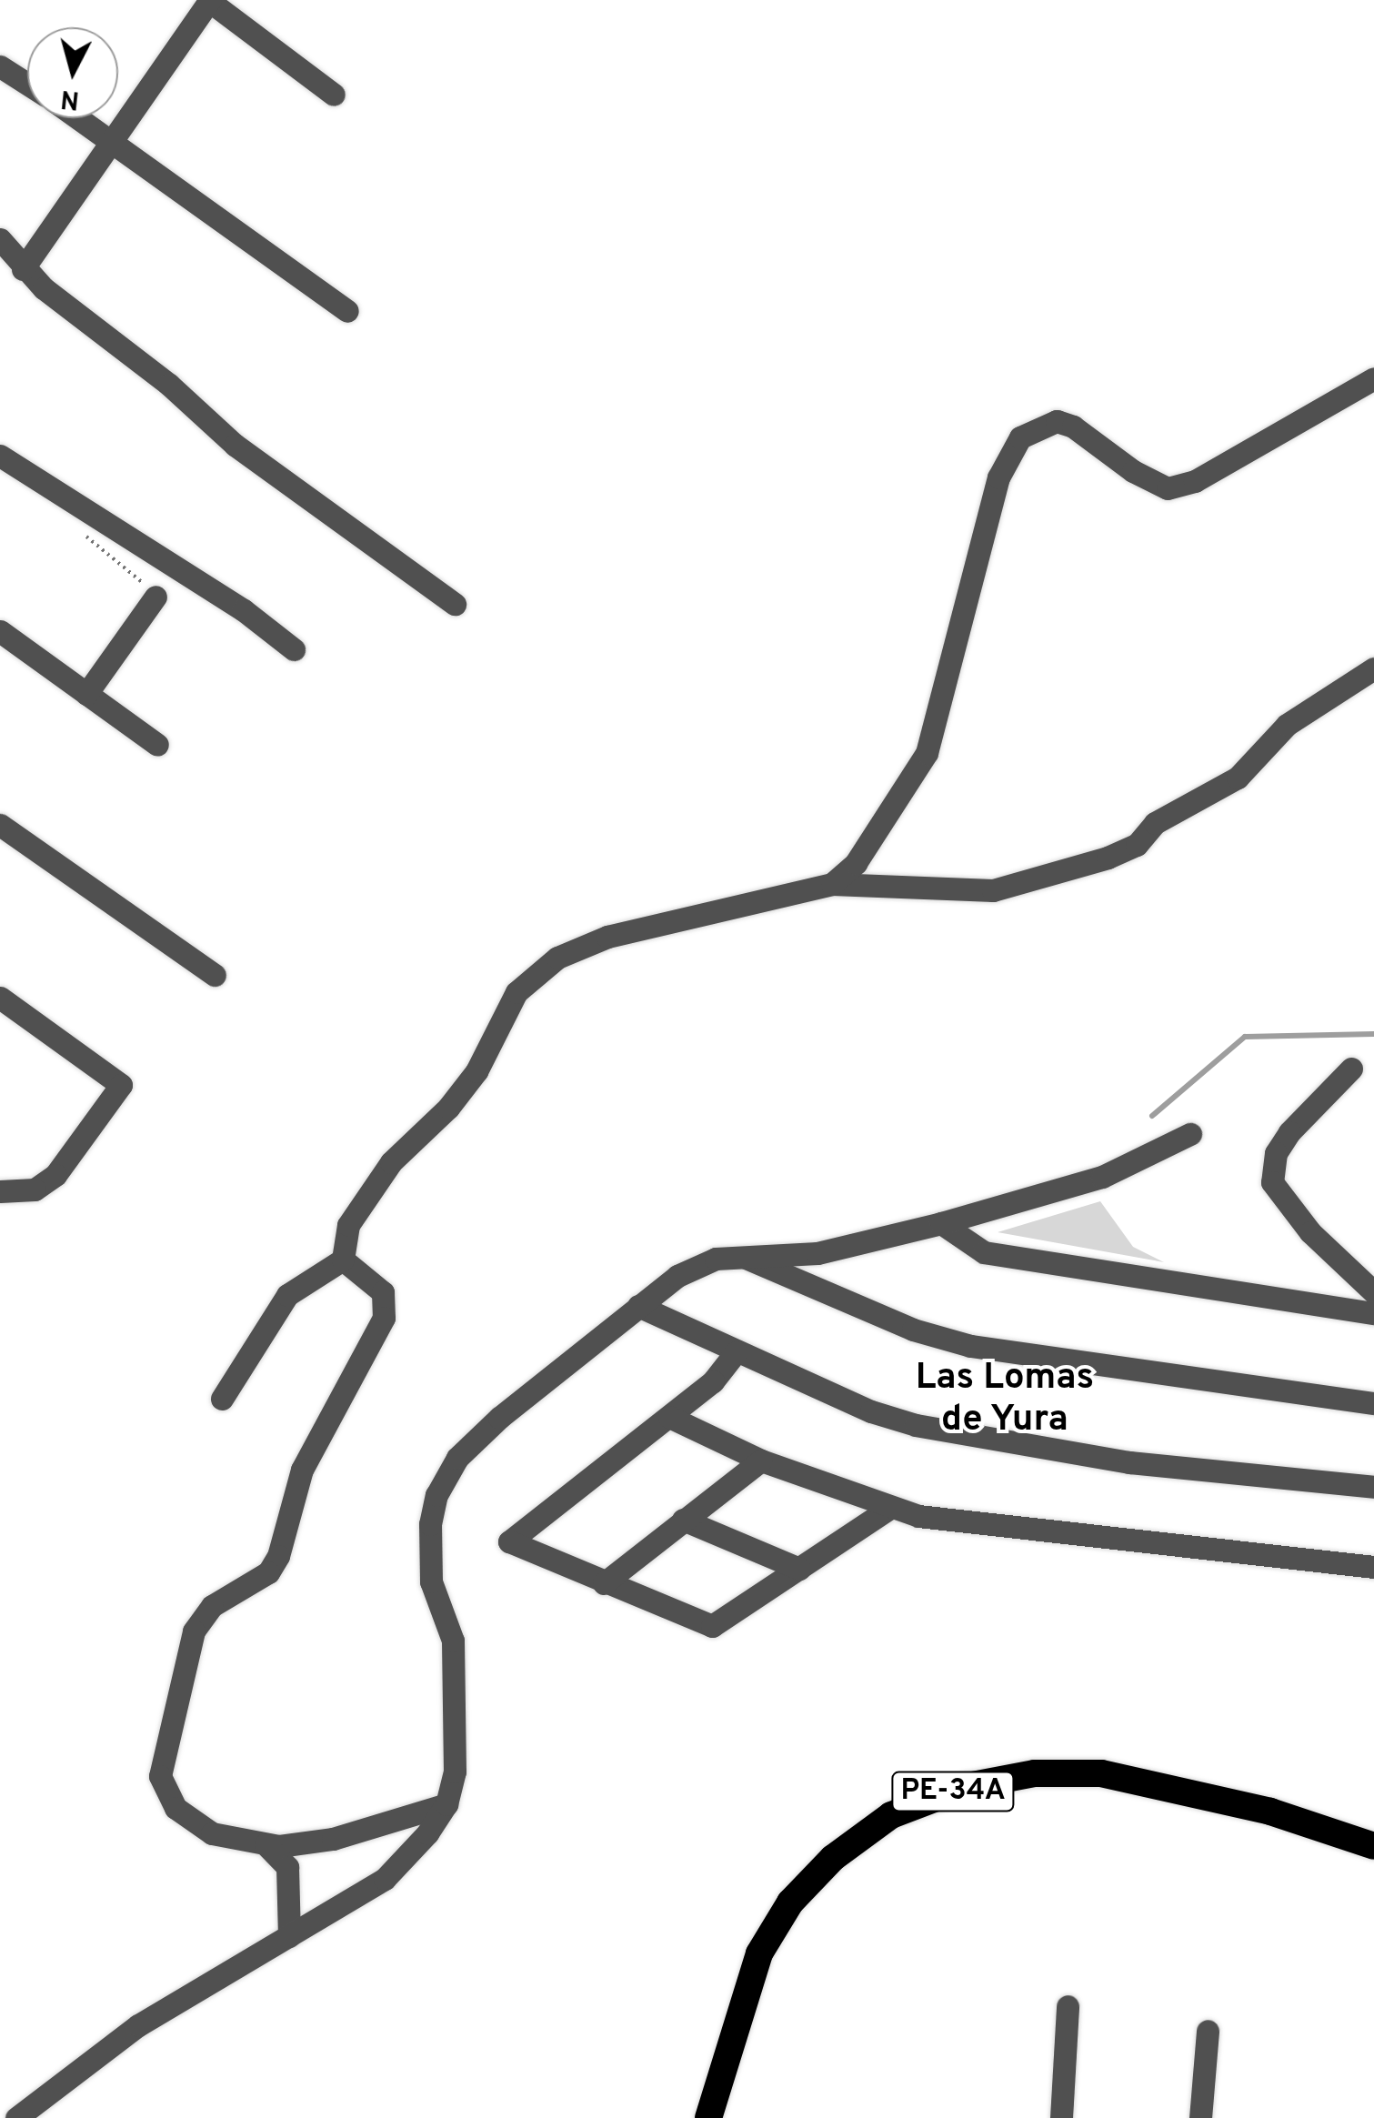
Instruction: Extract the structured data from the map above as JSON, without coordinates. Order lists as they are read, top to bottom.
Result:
{
  "streets": {
    "highway": ["PE-34A"]
  },
  "districts": ["Las Lomas de Yura"],
  "north": "bottom"
}
